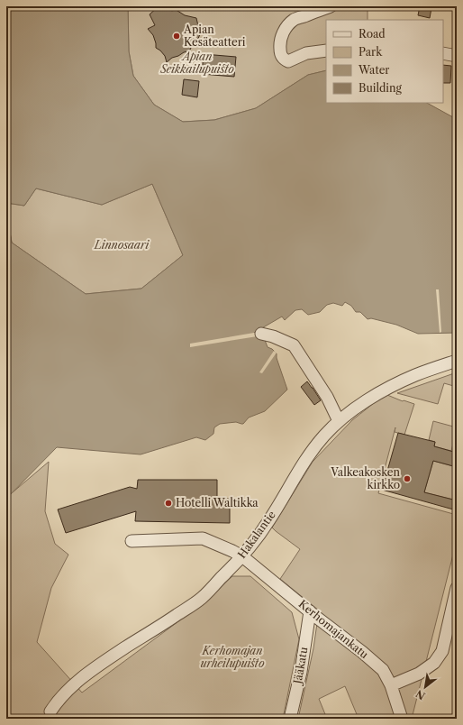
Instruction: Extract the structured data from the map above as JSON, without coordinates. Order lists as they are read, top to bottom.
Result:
{
  "streets": {
    "street": ["Hakalantie", "Kerhomajankatu", "Jääkatu"]
  },
  "crossings": [
    ["Hakalantie", "Kerhomajankatu"],
    ["Kerhomajankatu", "Jääkatu"]
  ],
  "parks": ["Apian Seikkailupuisto", "Linnosaari", "Kerhomajan urheilupuisto"],
  "places": ["Apian Kesäteatteri", "Valkeakosken kirkko", "Hotelli Waltikka"],
  "legend": [
    "Road",
    "Park",
    "Water",
    "Building"
  ],
  "north": "bottom left"
}
